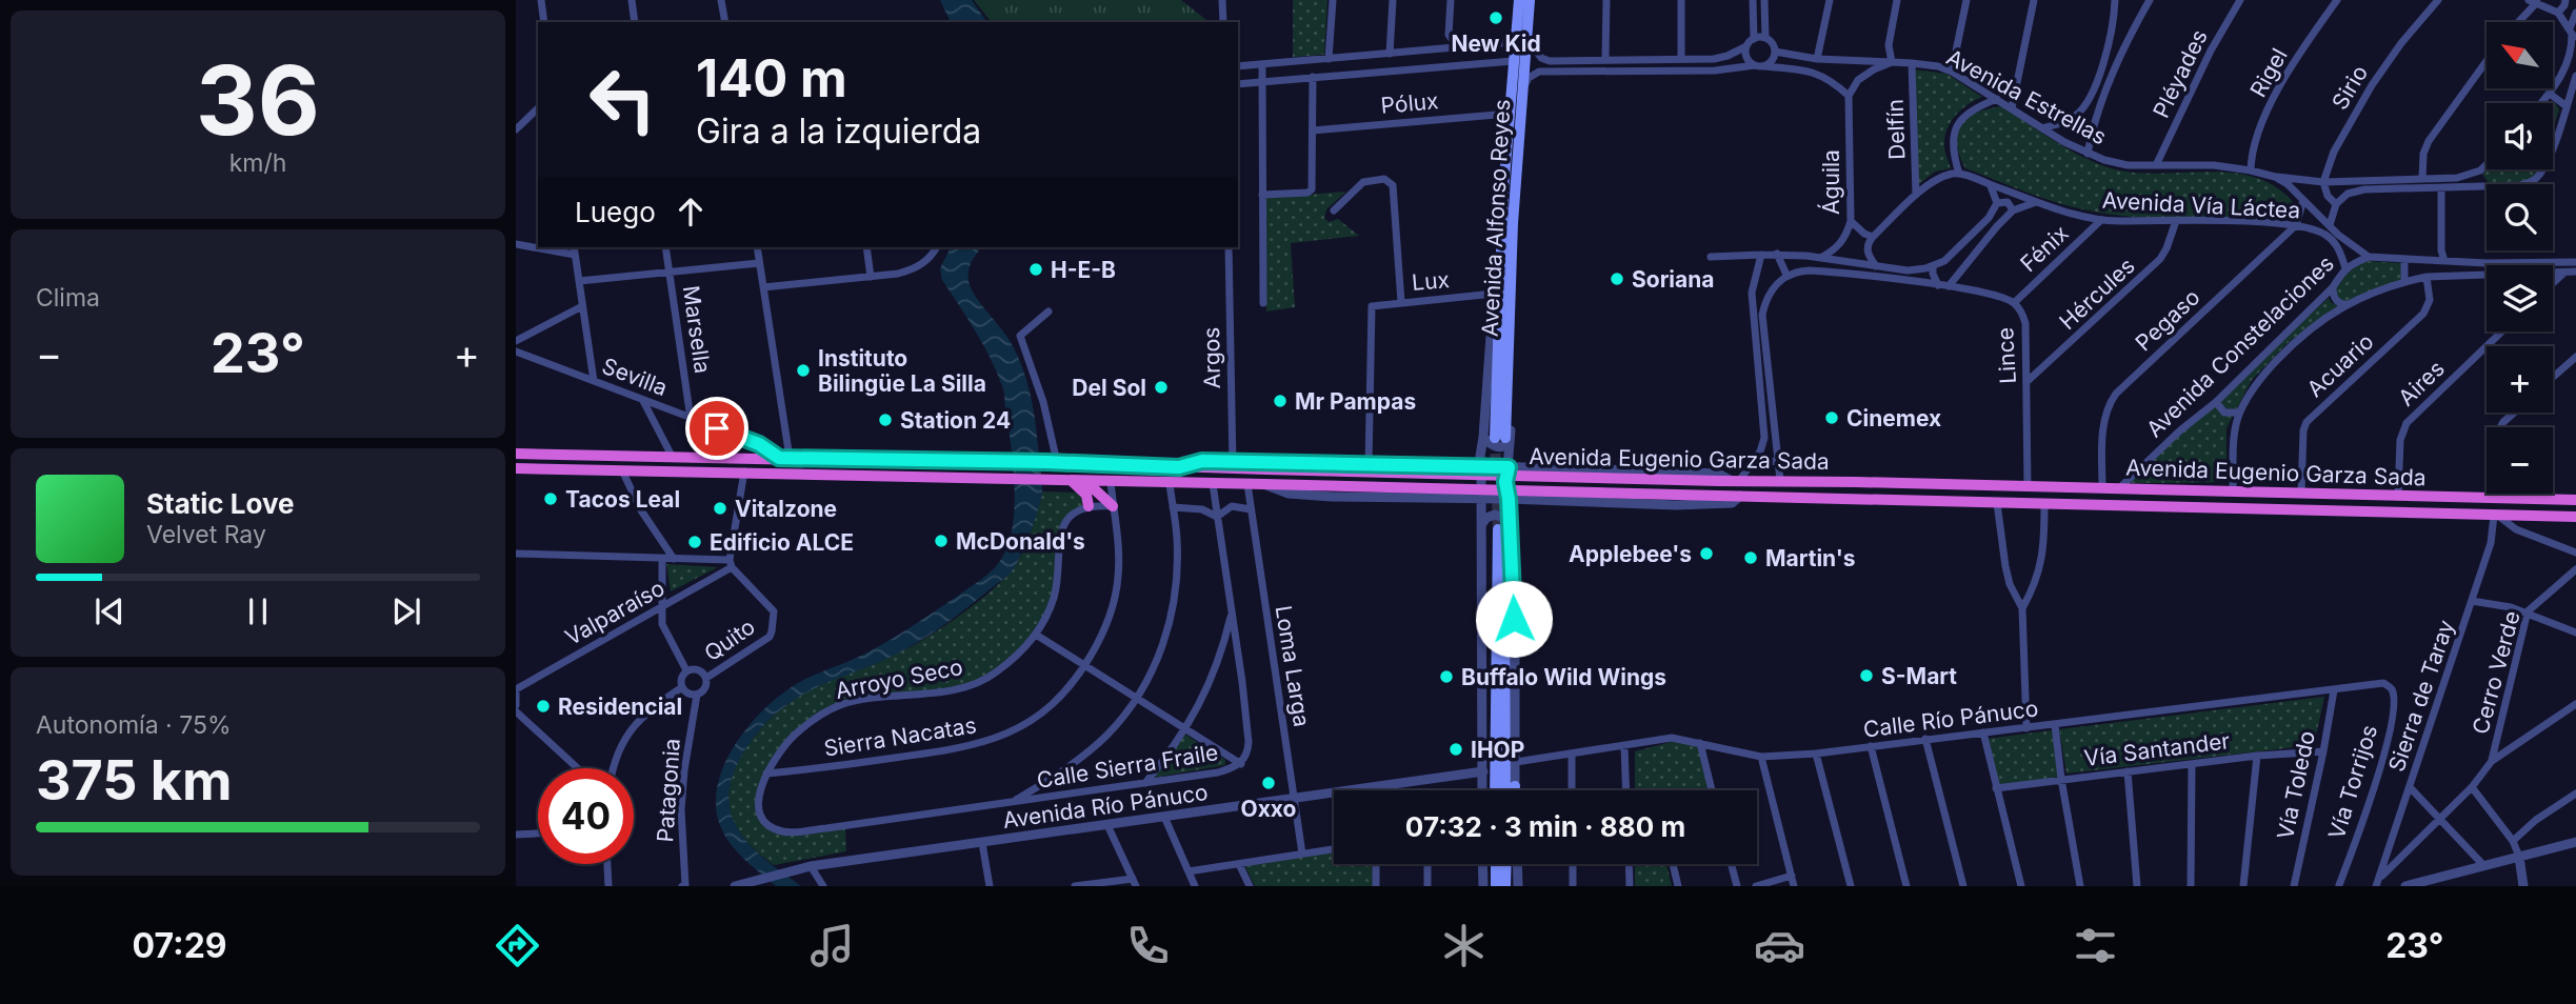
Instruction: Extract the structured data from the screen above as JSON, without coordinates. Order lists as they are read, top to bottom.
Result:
{
  "streets": {
    "highway": ["Avenida Eugenio Garza Sada"],
    "main road": ["Avenida Alfonso Reyes"],
    "street": [
      "Rigel",
      "Pléyades",
      "Sirio",
      "Avenida Estrellas",
      "Pólux",
      "Delfín",
      "Águila",
      "Avenida Vía Láctea",
      "Fénix",
      "Lux",
      "Hércules",
      "Pegaso",
      "Marsella",
      "Avenida Constelaciones",
      "Lince",
      "Argos",
      "Acuario",
      "Sevilla",
      "Aires",
      "Valparaíso",
      "Quito",
      "Loma Larga",
      "Cerro Verde",
      "Arroyo Seco",
      "Sierra de Taray",
      "Calle Río Pánuco",
      "Sierra Nacatas",
      "Vía Santander",
      "Calle Sierra Fraile",
      "Vía Torrijos",
      "Vía Toledo",
      "Patagonia",
      "Avenida Río Pánuco"
    ]
  },
  "crossings": [
    ["Rigel", "Avenida Estrellas"],
    ["Pléyades", "Avenida Estrellas"],
    ["Sirio", "Avenida Estrellas"],
    ["Avenida Estrellas", "Delfín"],
    ["Avenida Estrellas", "Avenida Vía Láctea"],
    ["Pólux", "Avenida Alfonso Reyes"],
    ["Avenida Vía Láctea", "Fénix"],
    ["Avenida Vía Láctea", "Hércules"],
    ["Avenida Vía Láctea", "Pegaso"],
    ["Avenida Vía Láctea", "Avenida Constelaciones"],
    ["Avenida Alfonso Reyes", "Lux"],
    ["Fénix", "Lince"],
    ["Hércules", "Lince"],
    ["Pegaso", "Avenida Eugenio Garza Sada"],
    ["Marsella", "Sevilla"],
    ["Avenida Constelaciones", "Acuario"],
    ["Avenida Constelaciones", "Avenida Eugenio Garza Sada"],
    ["Lince", "Avenida Eugenio Garza Sada"],
    ["Argos", "Avenida Eugenio Garza Sada"],
    ["Acuario", "Avenida Eugenio Garza Sada"],
    ["Sevilla", "Avenida Eugenio Garza Sada"],
    ["Aires", "Avenida Eugenio Garza Sada"],
    ["Avenida Eugenio Garza Sada", "Loma Larga"],
    ["Avenida Eugenio Garza Sada", "Sierra de Taray"],
    ["Avenida Eugenio Garza Sada", "Sierra Nacatas"],
    ["Avenida Eugenio Garza Sada", "Calle Sierra Fraile"],
    ["Valparaíso", "Quito"],
    ["Quito", "Patagonia"],
    ["Loma Larga", "Avenida Río Pánuco"],
    ["Cerro Verde", "Sierra de Taray"],
    ["Arroyo Seco", "Sierra Nacatas"],
    ["Arroyo Seco", "Calle Sierra Fraile"],
    ["Calle Río Pánuco", "Vía Torrijos"],
    ["Calle Río Pánuco", "Vía Toledo"],
    ["Vía Santander", "Vía Toledo"]
  ],
  "places": [
    "New Kid",
    "H-E-B",
    "Soriana",
    "Instituto Bilingüe La Silla",
    "Del Sol",
    "Mr Pampas",
    "Cinemex",
    "Station 24",
    "Tacos Leal",
    "Vitalzone",
    "McDonald's",
    "Edificio ALCE",
    "Applebee's",
    "Martin's",
    "S-Mart",
    "Buffalo Wild Wings",
    "Residencial",
    "IHOP",
    "Oxxo"
  ],
  "north": "top left",
  "page": {
    "tile": [
      ["36", "km/h"],
      "Clima",
      ["Autonomía · 75%", "375 km"]
    ],
    "map_buttons": ["+", "−"],
    "turn": ["140 m", "Gira a la izquierda"],
    "then": "Luego",
    "heat": ["−", "23°", "+"],
    "song": ["Static Love", "Velvet Ray"],
    "limit": "40",
    "trip": "07:32 · 3 min · 880 m",
    "tabs": ["07:29", "23°"]
  }
}
